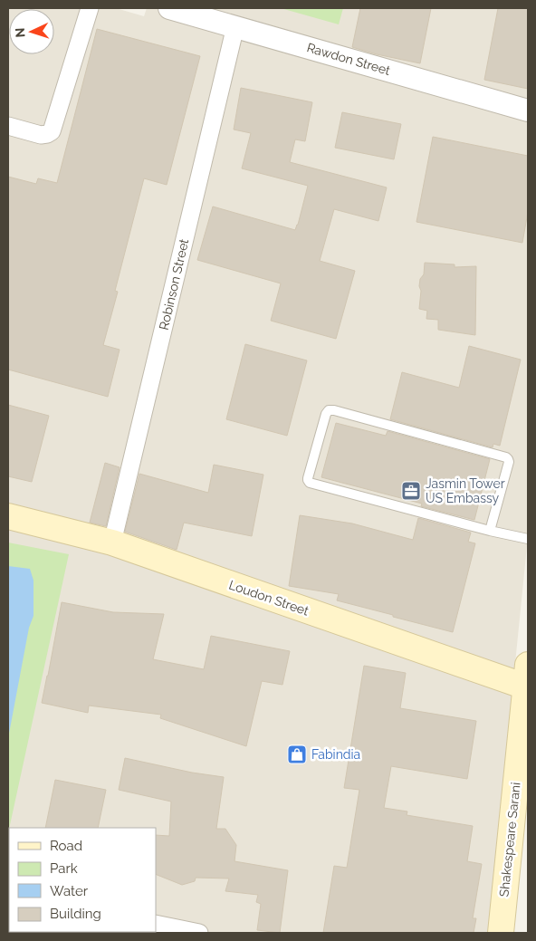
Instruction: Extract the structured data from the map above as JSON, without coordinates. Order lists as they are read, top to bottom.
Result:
{
  "streets": {
    "main road": ["Loudon Street", "Shakespeare Sarani"],
    "street": ["Rawdon Street", "Robinson Street"]
  },
  "crossings": [
    ["Rawdon Street", "Robinson Street"],
    ["Robinson Street", "Loudon Street"],
    ["Loudon Street", "Shakespeare Sarani"]
  ],
  "places": {
    "office": ["Jasmin Tower US Embassy"],
    "shop": ["Fabindia"]
  },
  "legend": [
    "Road",
    "Park",
    "Water",
    "Building"
  ],
  "north": "left"
}
